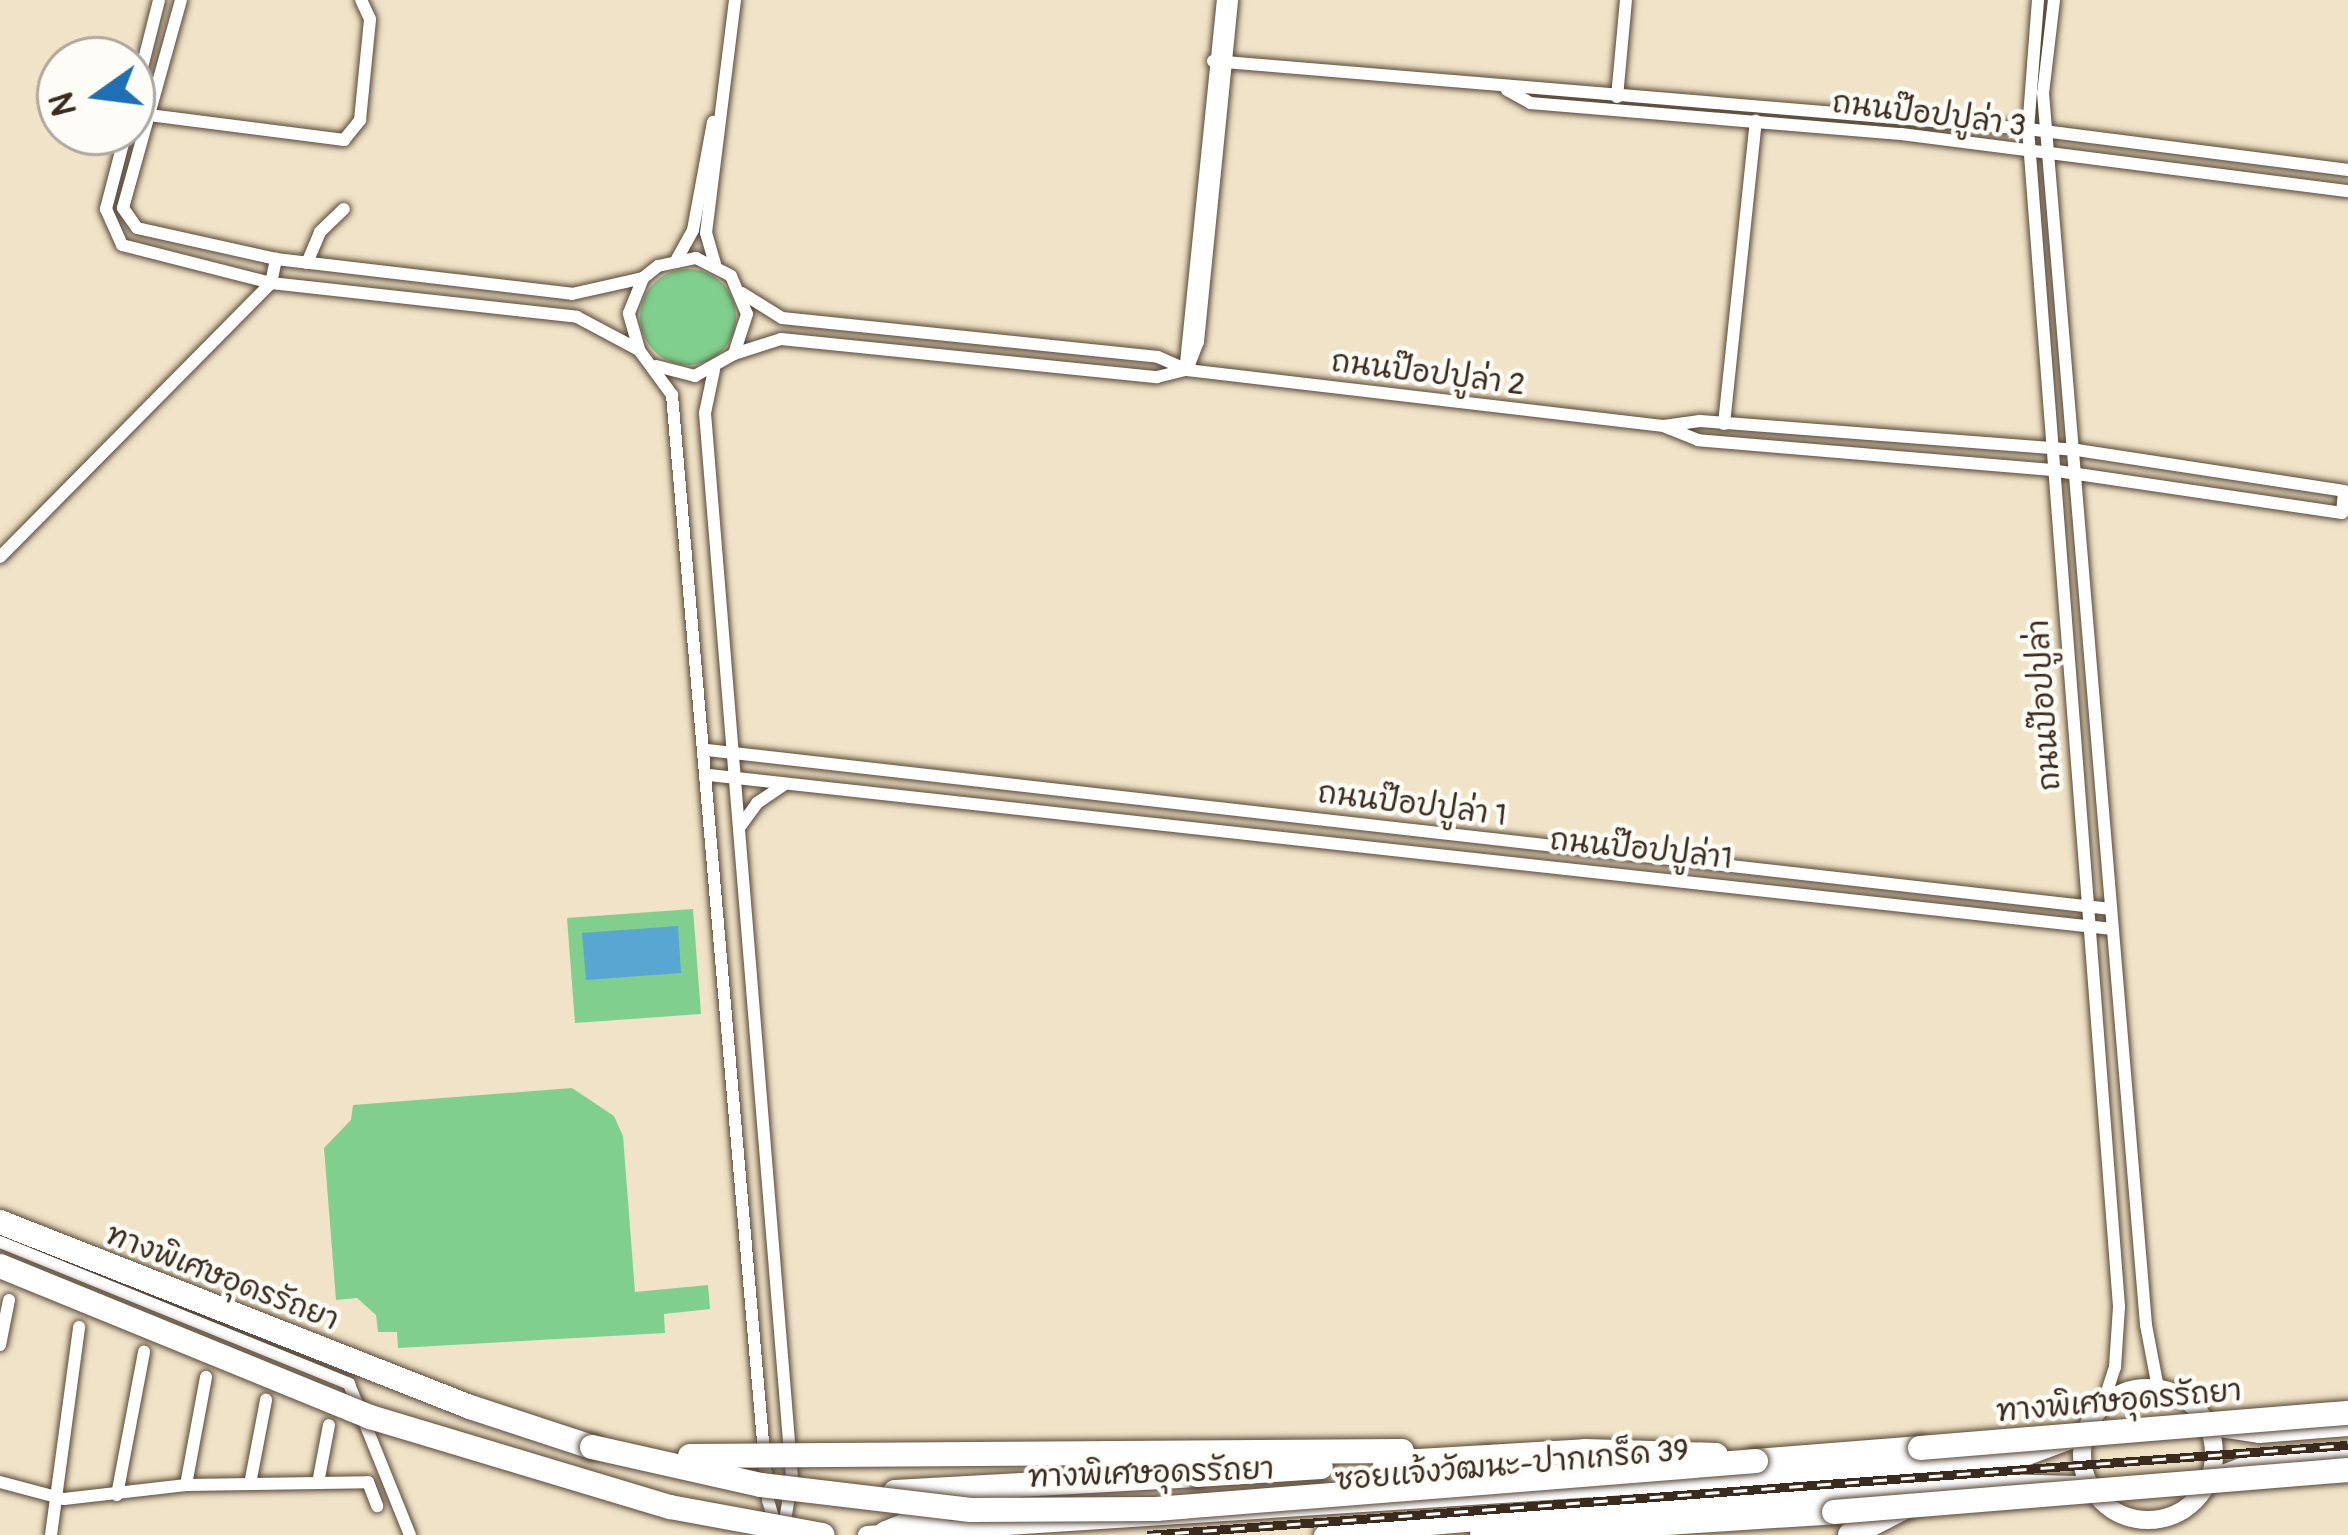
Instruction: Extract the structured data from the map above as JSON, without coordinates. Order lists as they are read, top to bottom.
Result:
{
  "streets": {
    "highway": ["ทางพิเศษอุดรรัถยา"],
    "main road": ["ซอยแจ้งวัฒนะ-ปากเกร็ด 39"],
    "street": [
      "ถนนป๊อปปูล่า 3",
      "ถนนป๊อปปูล่า 2",
      "ถนนป๊อปปูล่า",
      "ถนนป๊อปปูล่า 1",
      "ถนนป๊อปปูล่า1"
    ]
  },
  "crossings": [
    ["ถนนป๊อปปูล่า 3", "ถนนป๊อปปูล่า"],
    ["ถนนป๊อปปูล่า 2", "ถนนป๊อปปูล่า"],
    ["ถนนป๊อปปูล่า", "ถนนป๊อปปูล่า 1"],
    ["ถนนป๊อปปูล่า", "ถนนป๊อปปูล่า1"],
    ["ถนนป๊อปปูล่า", "ซอยแจ้งวัฒนะ-ปากเกร็ด 39"]
  ],
  "north": "left"
}
